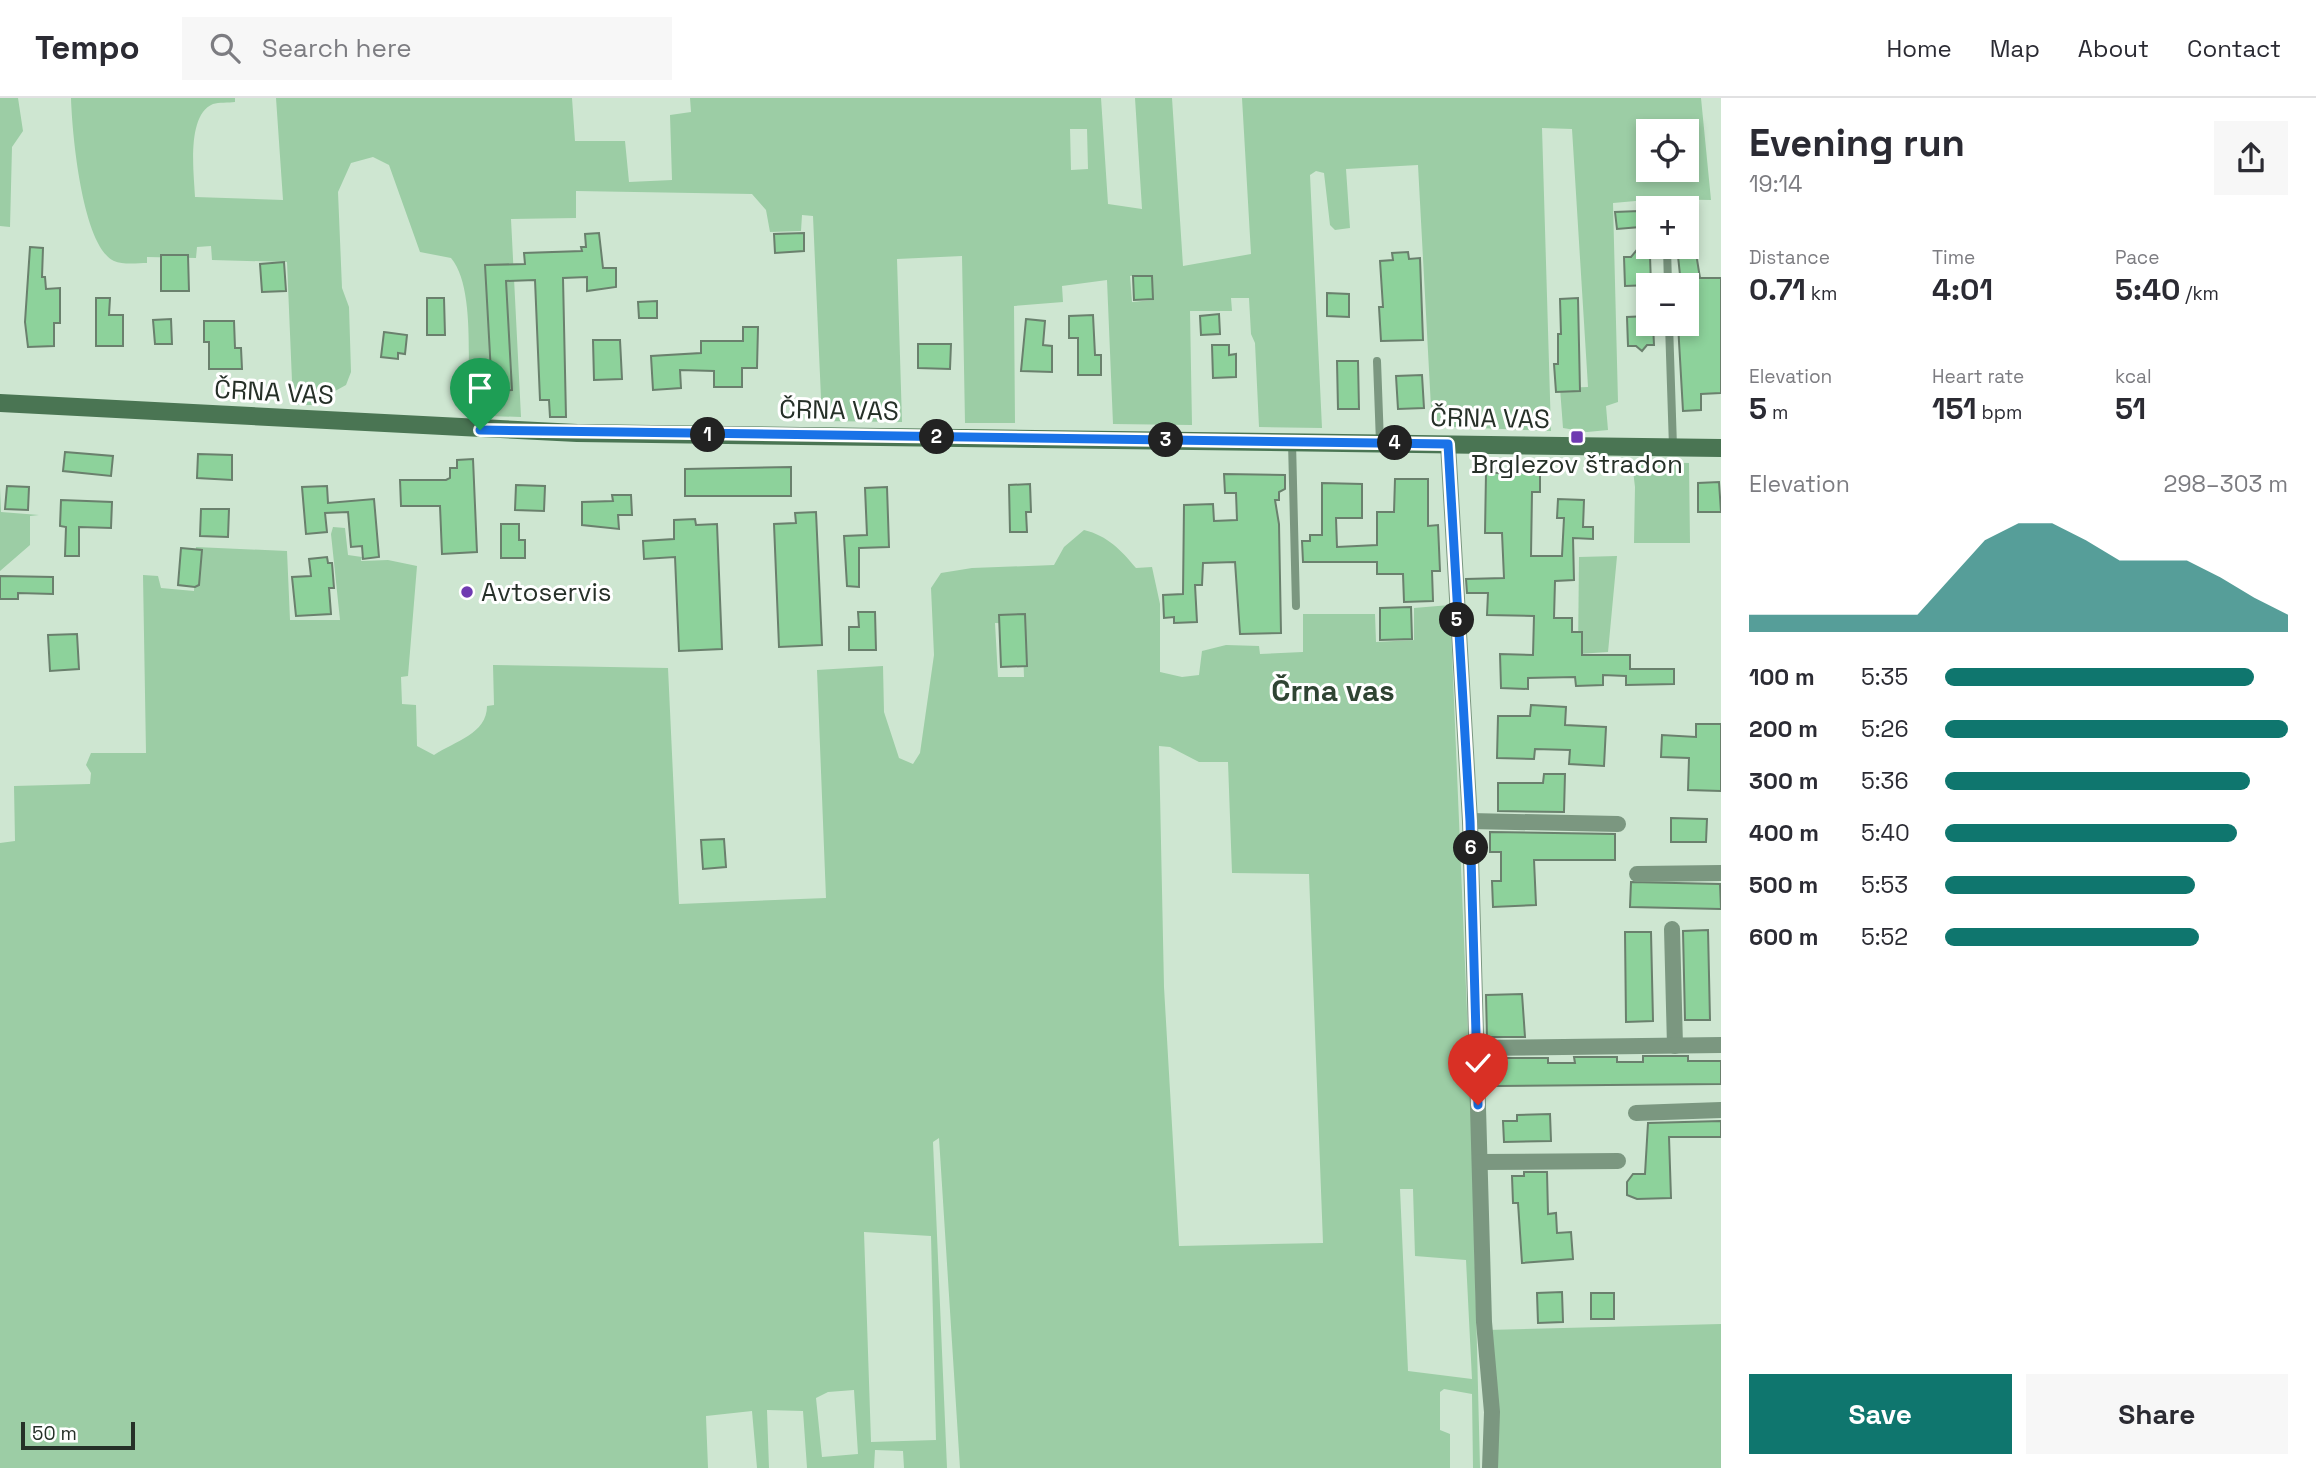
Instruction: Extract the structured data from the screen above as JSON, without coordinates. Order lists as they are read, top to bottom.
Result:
{
  "streets": {
    "street": ["ČRNA VAS"]
  },
  "districts": ["Črna vas"],
  "places": {
    "transit": ["Brglezov štradon"],
    "other": ["Avtoservis"]
  },
  "scale_bar": "50 m",
  "page": {
    "header": "Tempo",
    "search": "Search here",
    "nav": [
      "Home",
      "Map",
      "About",
      "Contact"
    ],
    "heading": ["Evening run", "19:14"],
    "map_buttons": ["+", "−"],
    "stats": [
      ["Distance", "0.71 km"],
      ["Time", "4:01"],
      ["Pace", "5:40 /km"],
      ["Elevation", "5 m"],
      ["Heart rate", "151 bpm"],
      ["kcal", "51"]
    ],
    "pins": [
      "1",
      "2",
      "3",
      "4",
      "5",
      "6"
    ],
    "chart": ["Elevation", "298–303 m"],
    "list": [
      {
        "name": "100 m",
        "note": "5:35"
      },
      {
        "name": "200 m",
        "note": "5:26"
      },
      {
        "name": "300 m",
        "note": "5:36"
      },
      {
        "name": "400 m",
        "note": "5:40"
      },
      {
        "name": "500 m",
        "note": "5:53"
      },
      {
        "name": "600 m",
        "note": "5:52"
      }
    ],
    "buttons": ["Save", "Share"],
    "scale": "50 m"
  }
}
